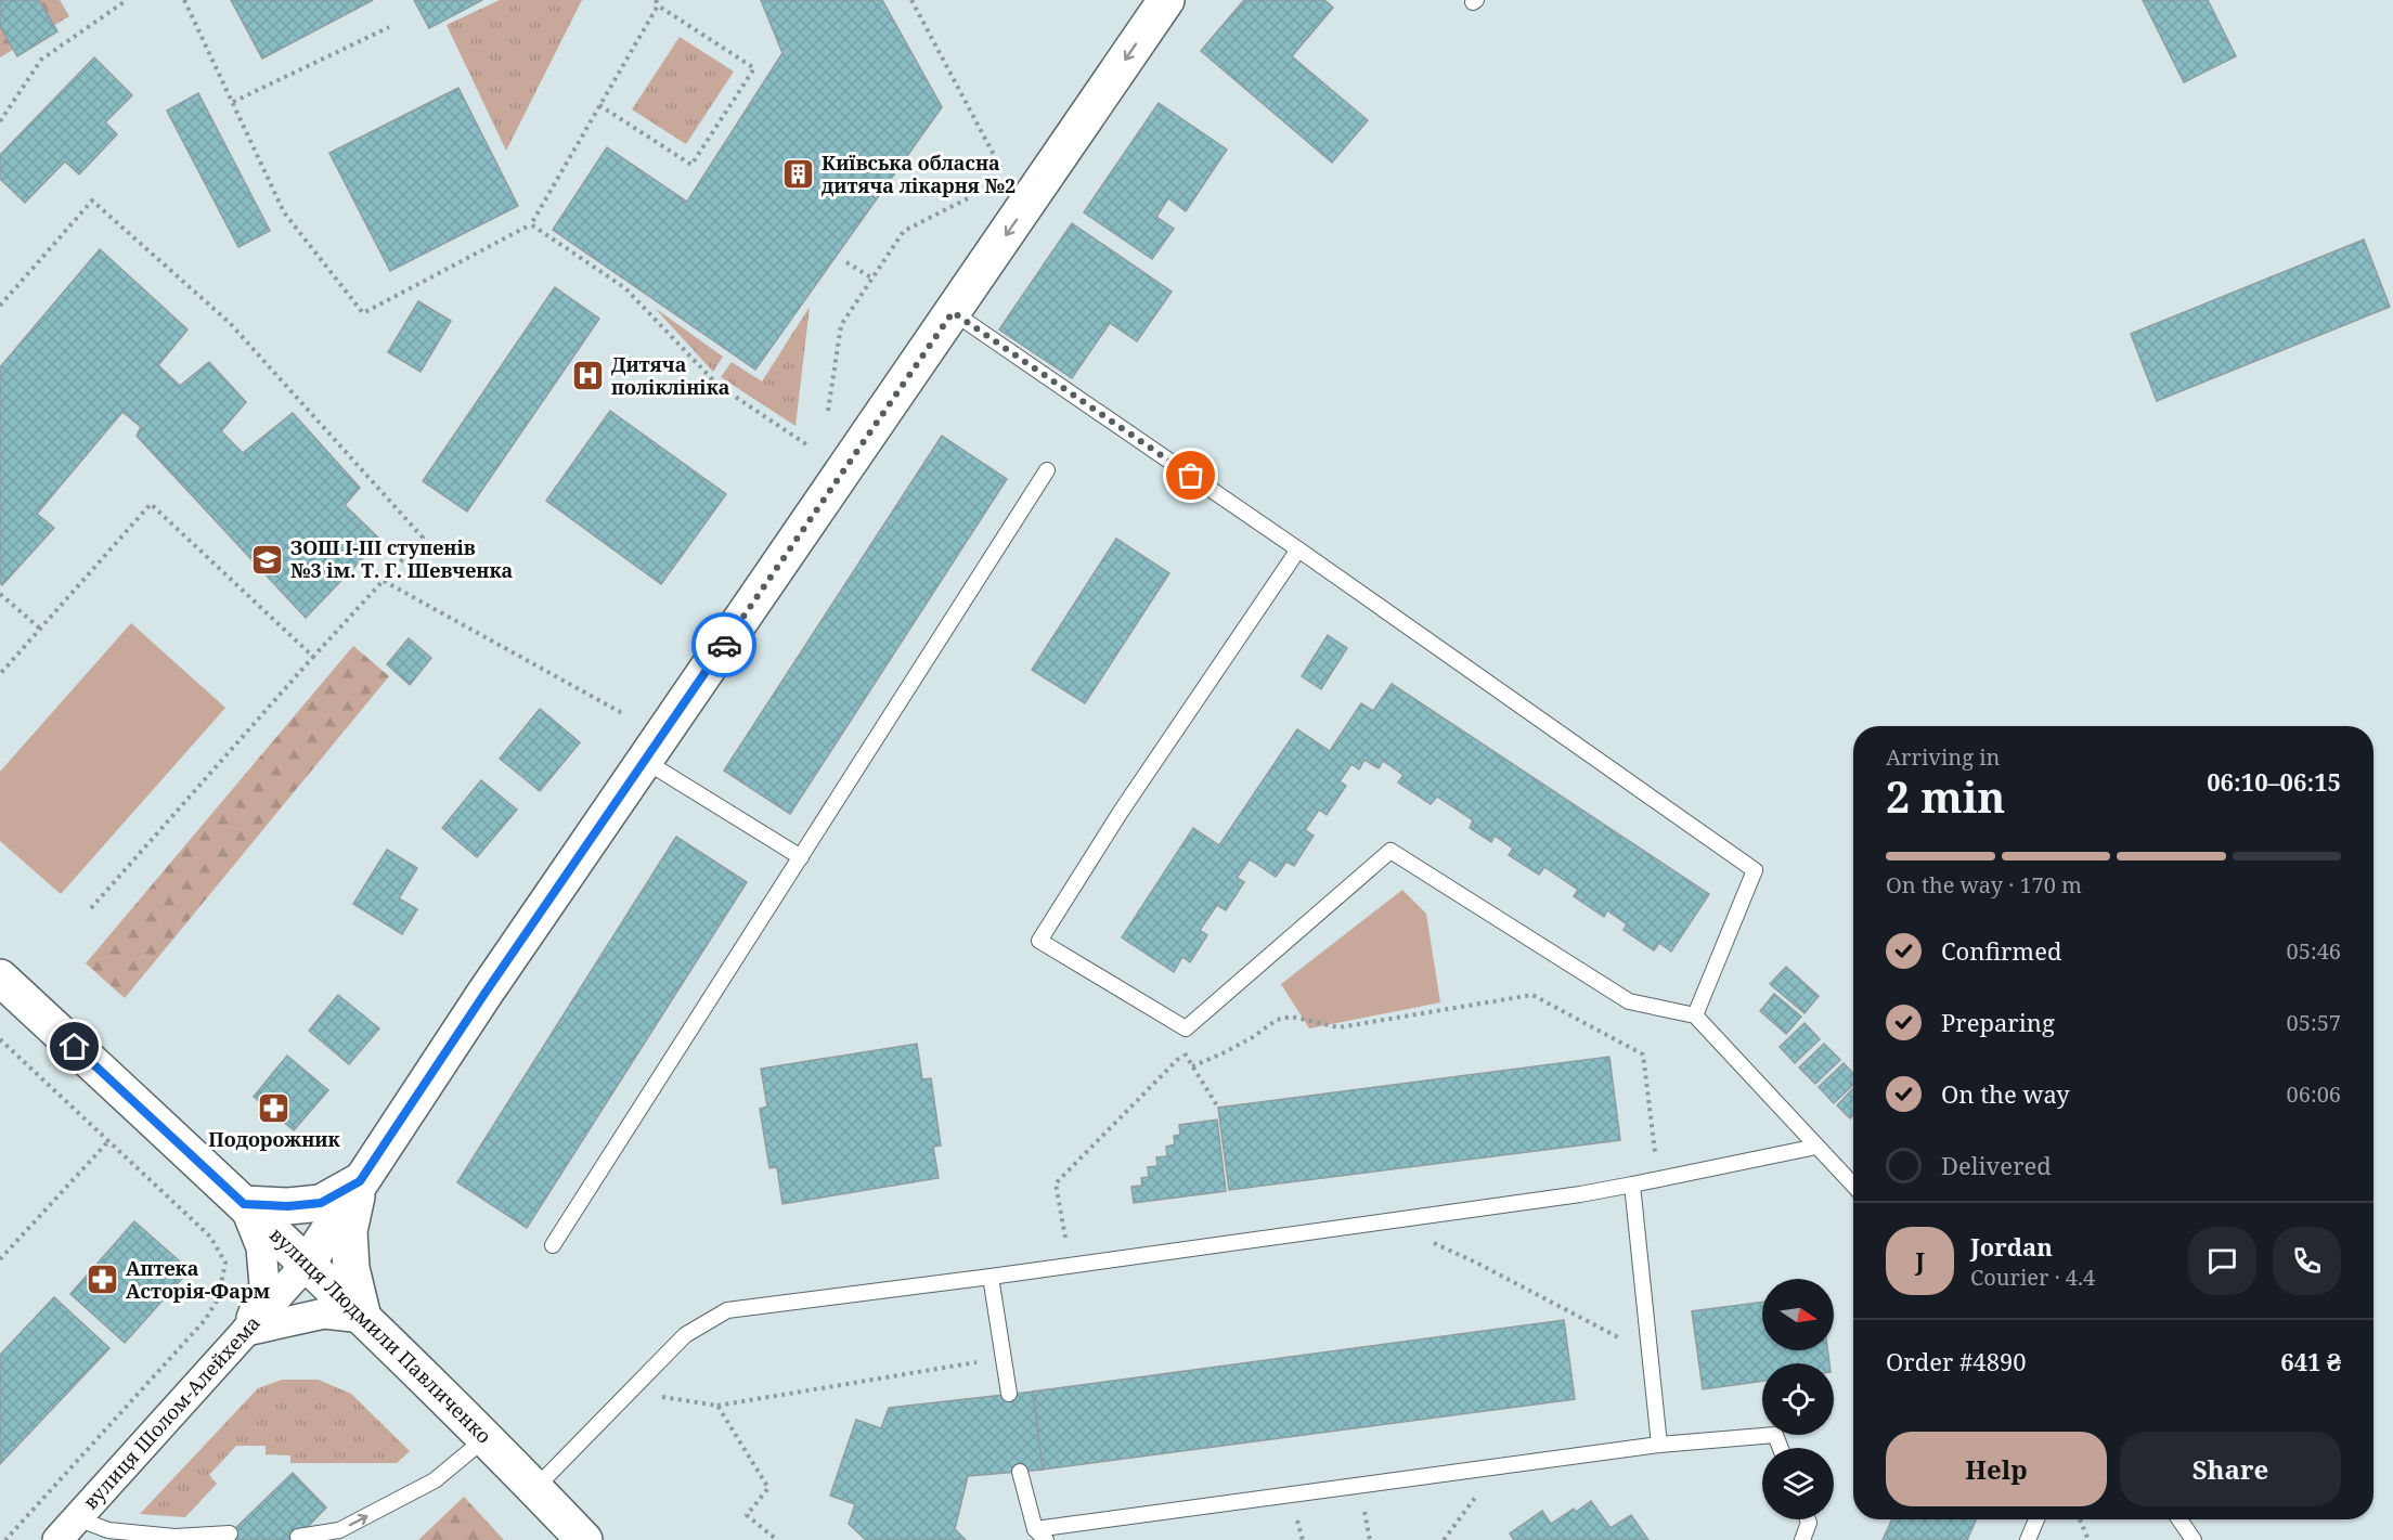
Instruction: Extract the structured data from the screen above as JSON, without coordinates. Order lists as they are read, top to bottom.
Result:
{
  "streets": {
    "street": ["вулиця Людмили Павличенко", "вулиця Шолом-Алейхема"]
  },
  "crossings": [
    ["вулиця Людмили Павличенко", "вулиця Шолом-Алейхема"]
  ],
  "places": {
    "building": ["Київська обласна дитяча лікарня №2"],
    "hospital": ["Дитяча поліклініка"],
    "school or university": ["ЗОШ І-ІІІ ступенів №3 ім. Т. Г. Шевченка"],
    "pharmacy": ["Подорожник", "Аптека Асторія-Фарм"]
  },
  "north": "right",
  "page": {
    "heading": ["2 min", "Arriving in", "06:10–06:15"],
    "panel": [
      "Jordan",
      "Courier · 4.4",
      "Order #4890",
      "641 ₴"
    ],
    "bar": "On the way · 170 m",
    "list": [
      ["Confirmed", "05:46"],
      ["Preparing", "05:57"],
      ["On the way", "06:06"],
      "Delivered"
    ],
    "round": "J",
    "buttons": ["Help", "Share"]
  }
}
